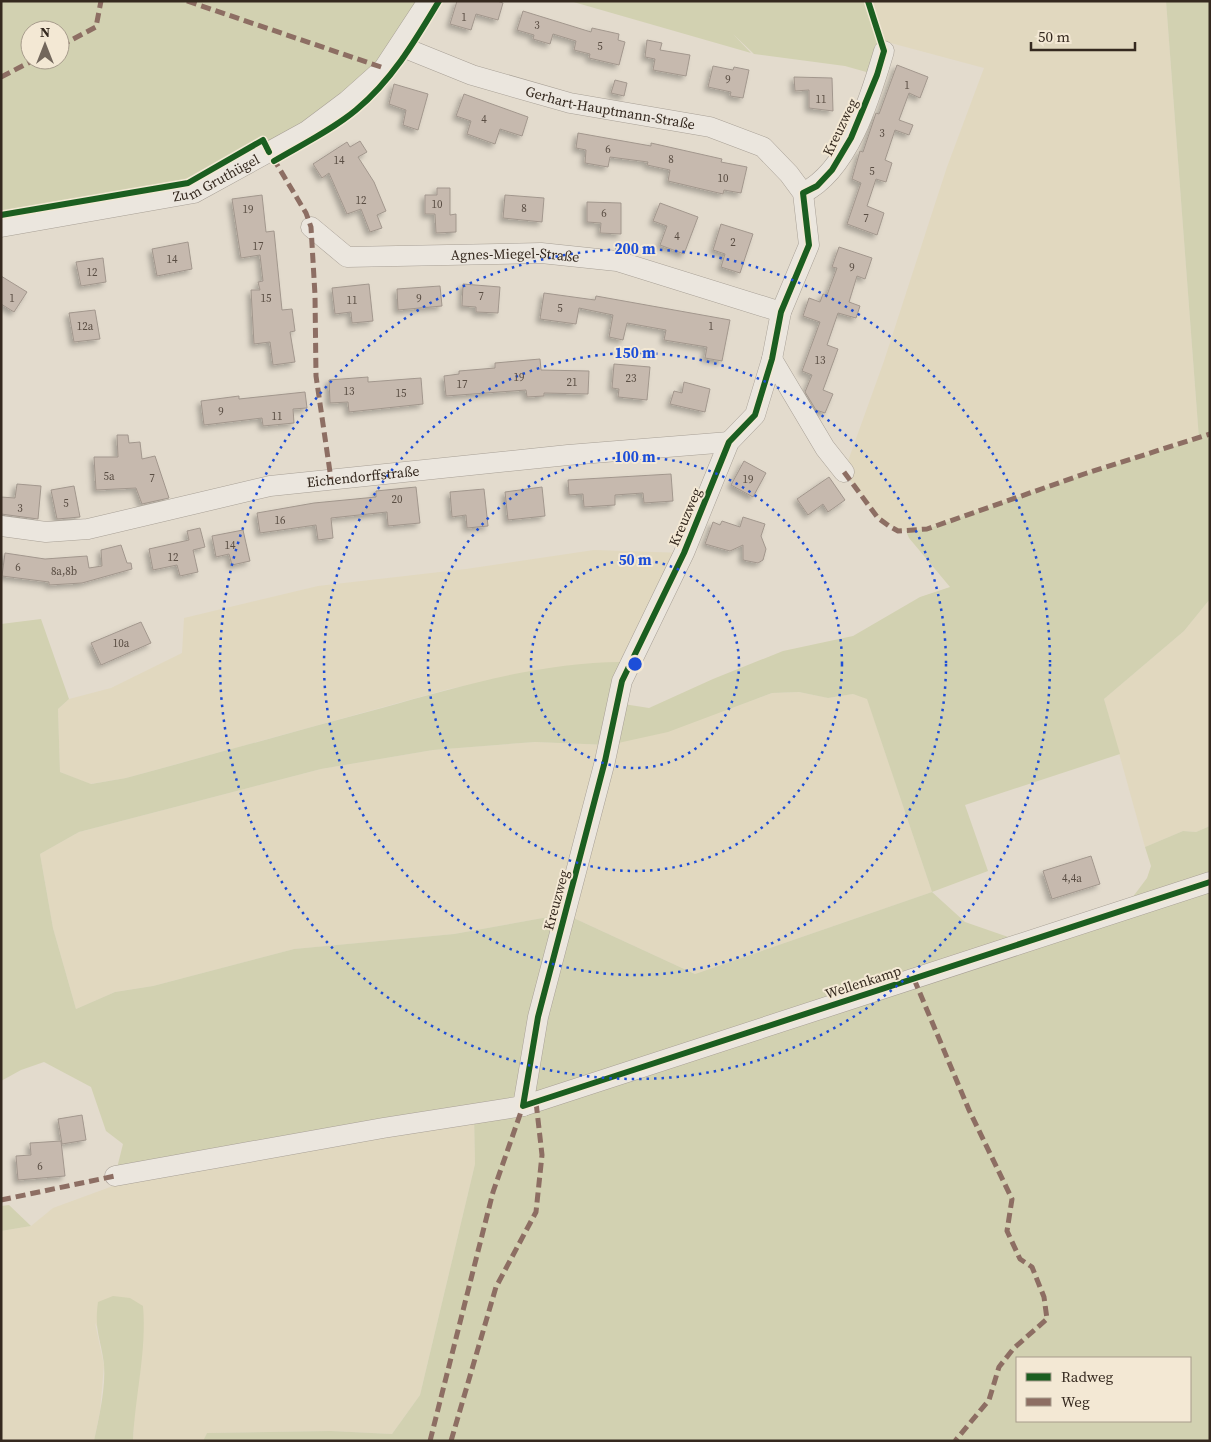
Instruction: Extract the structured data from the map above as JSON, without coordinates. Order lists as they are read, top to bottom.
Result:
{
  "streets": {
    "street": [
      "Gerhart-Hauptmann-Straße",
      "Kreuzweg",
      "Zum Gruthügel",
      "Agnes-Miegel-Straße",
      "Eichendorffstraße",
      "Wellenkamp"
    ]
  },
  "crossings": [
    ["Gerhart-Hauptmann-Straße", "Kreuzweg"],
    ["Gerhart-Hauptmann-Straße", "Zum Gruthügel"],
    ["Kreuzweg", "Agnes-Miegel-Straße"],
    ["Kreuzweg", "Eichendorffstraße"],
    ["Kreuzweg", "Wellenkamp"]
  ],
  "house_numbers": [
    "1",
    "3",
    "5",
    "9",
    "1",
    "11",
    "4",
    "3",
    "6",
    "8",
    "14",
    "5",
    "10",
    "12",
    "10",
    "8",
    "19",
    "6",
    "7",
    "4",
    "2",
    "17",
    "14",
    "9",
    "12",
    "7",
    "1",
    "15",
    "9",
    "11",
    "5",
    "12a",
    "1",
    "13",
    "19",
    "23",
    "21",
    "17",
    "13",
    "15",
    "9",
    "11",
    "5a",
    "7",
    "19",
    "20",
    "5",
    "3",
    "16",
    "14",
    "12",
    "6",
    "8a,8b",
    "10a",
    "4,4a",
    "6"
  ],
  "legend": ["Radweg", "Weg"],
  "scale_bar": "50 m",
  "north": "top",
  "rings": [
    "200 m",
    "150 m",
    "100 m",
    "50 m"
  ]
}
